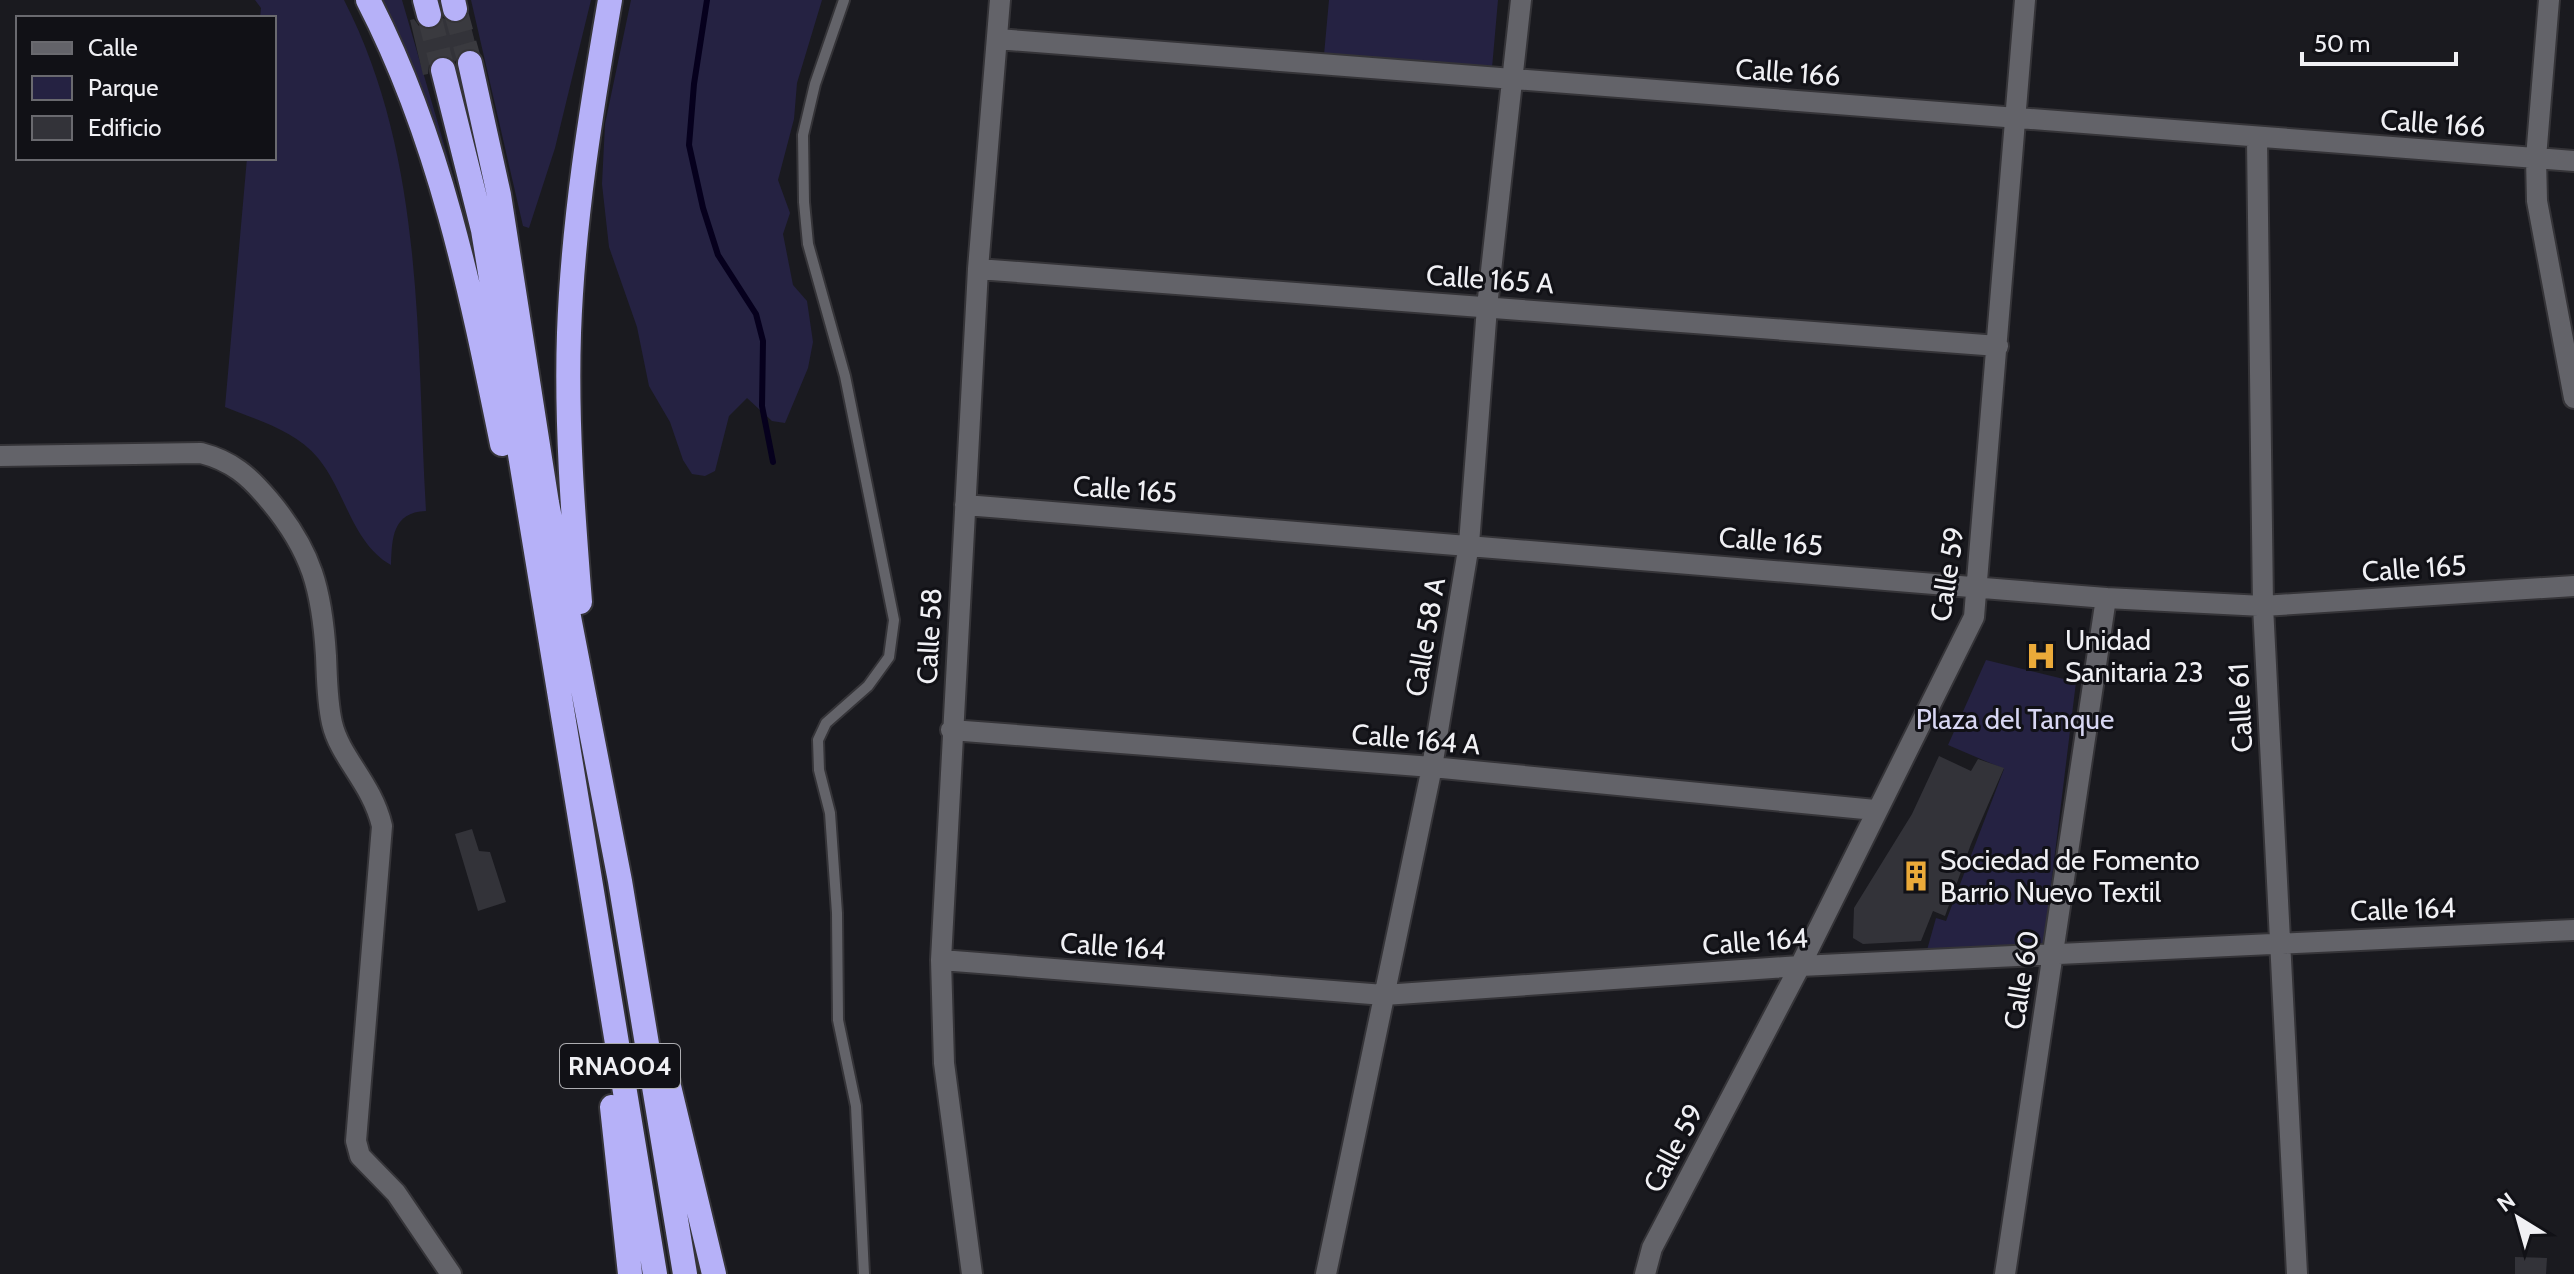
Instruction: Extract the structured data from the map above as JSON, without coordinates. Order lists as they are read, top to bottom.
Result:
{
  "streets": {
    "highway": ["RNA004"],
    "street": [
      "Calle 166",
      "Calle 165 A",
      "Calle 165",
      "Calle 59",
      "Calle 58",
      "Calle 58 A",
      "Calle 61",
      "Calle 164 A",
      "Calle 164",
      "Calle 60"
    ]
  },
  "crossings": [
    ["Calle 166", "Calle 59"],
    ["Calle 166", "Calle 58"],
    ["Calle 166", "Calle 58 A"],
    ["Calle 166", "Calle 61"],
    ["Calle 165 A", "Calle 59"],
    ["Calle 165 A", "Calle 58"],
    ["Calle 165 A", "Calle 58 A"],
    ["Calle 165", "Calle 59"],
    ["Calle 165", "Calle 58"],
    ["Calle 165", "Calle 58 A"],
    ["Calle 165", "Calle 61"],
    ["Calle 165", "Calle 60"],
    ["Calle 59", "Calle 164 A"],
    ["Calle 59", "Calle 164"],
    ["Calle 58", "Calle 164 A"],
    ["Calle 58", "Calle 164"],
    ["Calle 58 A", "Calle 164 A"],
    ["Calle 58 A", "Calle 164"],
    ["Calle 61", "Calle 164"],
    ["Calle 164", "Calle 60"]
  ],
  "parks": ["Plaza del Tanque"],
  "places": {
    "hospital": ["Unidad Sanitaria 23"],
    "building": ["Sociedad de Fomento Barrio Nuevo Textil"]
  },
  "legend": ["Calle", "Parque", "Edificio"],
  "scale_bar": "50 m",
  "north": "top left"
}
